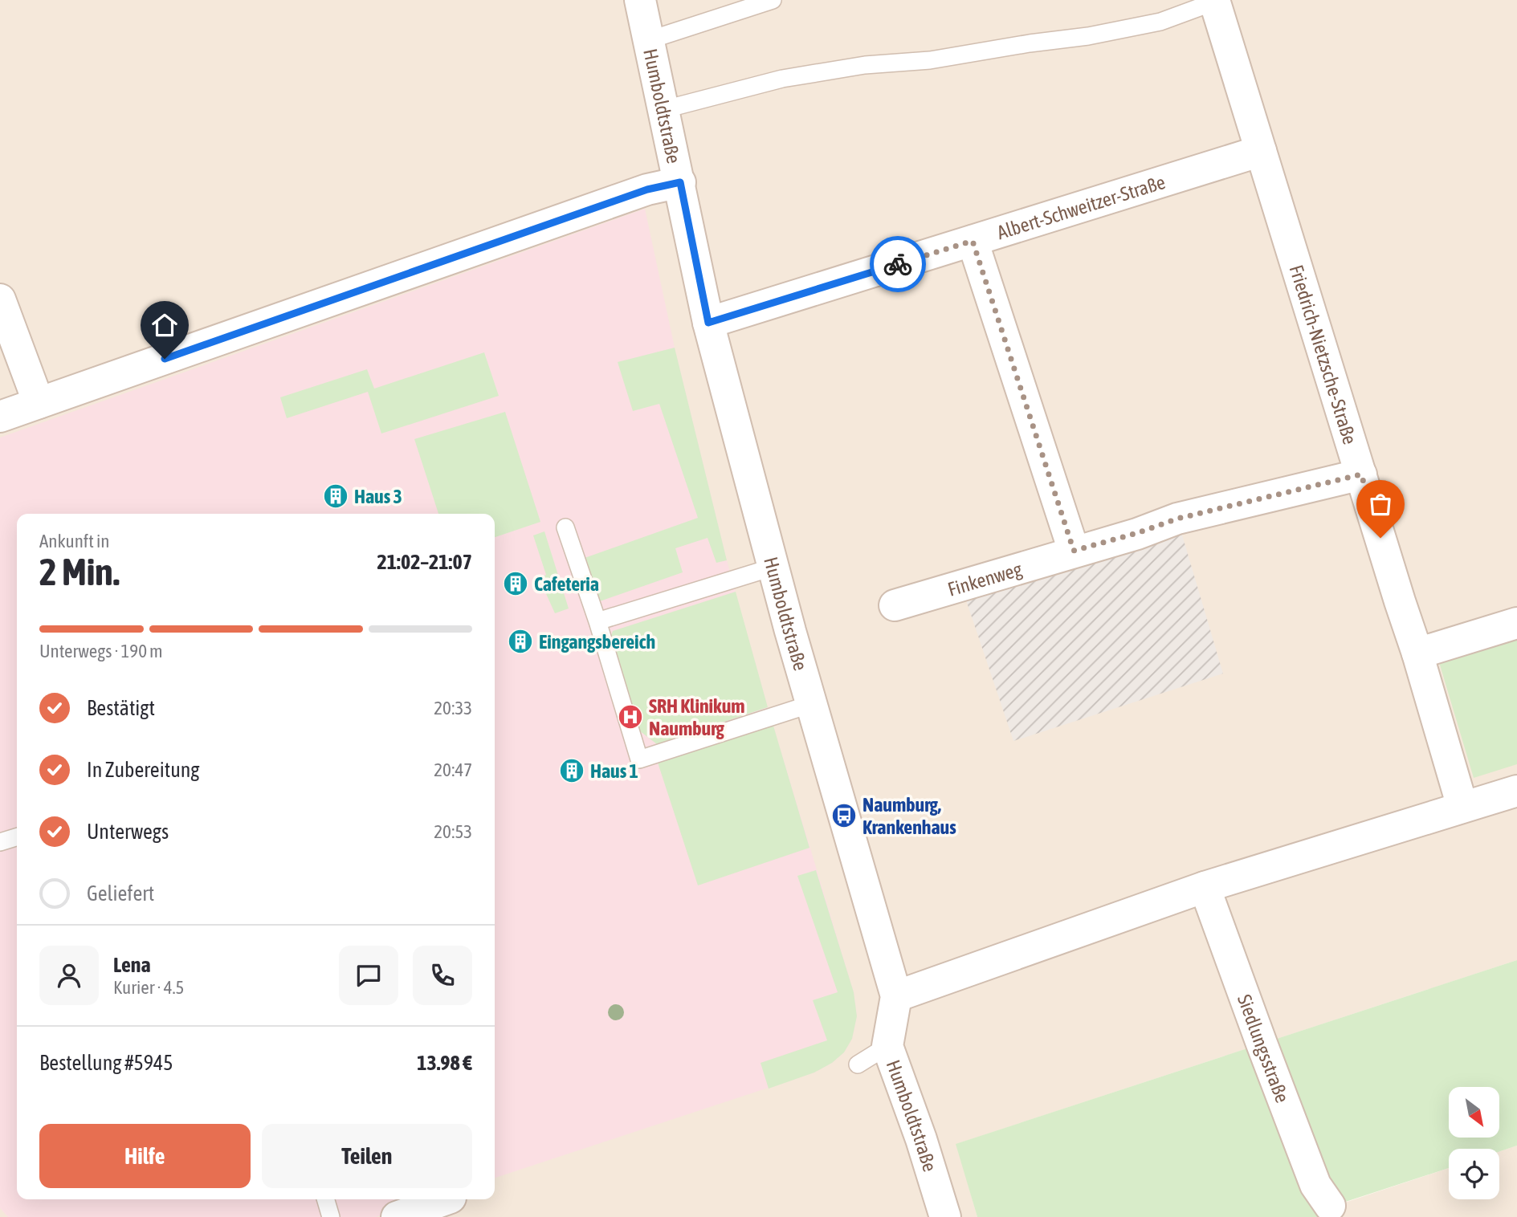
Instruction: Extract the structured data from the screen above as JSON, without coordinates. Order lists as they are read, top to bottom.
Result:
{
  "streets": {
    "street": [
      "Humboldtstraße",
      "Albert-Schweitzer-Straße",
      "Friedrich-Nietzsche-Straße",
      "Finkenweg",
      "Siedlungsstraße"
    ]
  },
  "crossings": [
    ["Humboldtstraße", "Albert-Schweitzer-Straße"],
    ["Albert-Schweitzer-Straße", "Friedrich-Nietzsche-Straße"],
    ["Friedrich-Nietzsche-Straße", "Finkenweg"]
  ],
  "places": {
    "building": [
      "Haus 3",
      "Cafeteria",
      "Eingangsbereich",
      "Haus 1"
    ],
    "hospital": ["SRH Klinikum Naumburg"],
    "bus stop": ["Naumburg, Krankenhaus"]
  },
  "north": "bottom right",
  "page": {
    "heading": ["2 Min.", "Ankunft in", "21:02–21:07"],
    "panel": [
      "Lena",
      "Kurier · 4.5",
      "Bestellung #5945",
      "13.98 €"
    ],
    "bar": "Unterwegs · 190 m",
    "list": [
      ["Bestätigt", "20:33"],
      ["In Zubereitung", "20:47"],
      ["Unterwegs", "20:53"],
      "Geliefert"
    ],
    "buttons": ["Hilfe", "Teilen"]
  }
}
